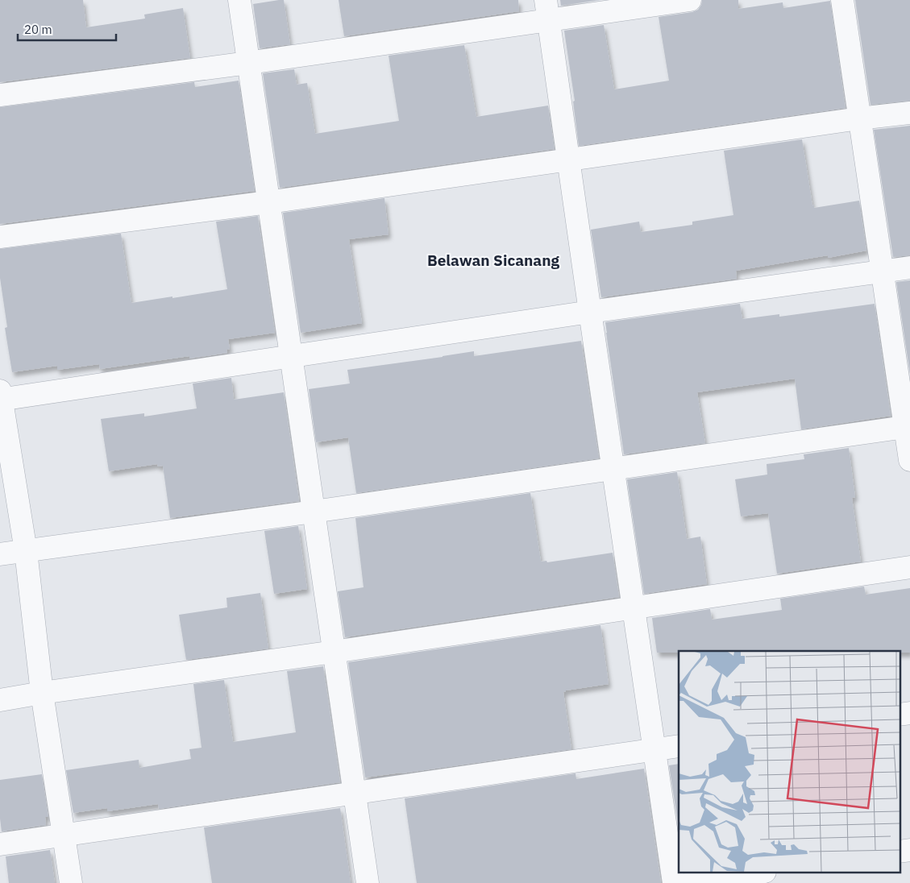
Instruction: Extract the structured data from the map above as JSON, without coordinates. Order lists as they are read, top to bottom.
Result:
{
  "districts": ["Belawan Sicanang"],
  "scale_bar": "20 m"
}
